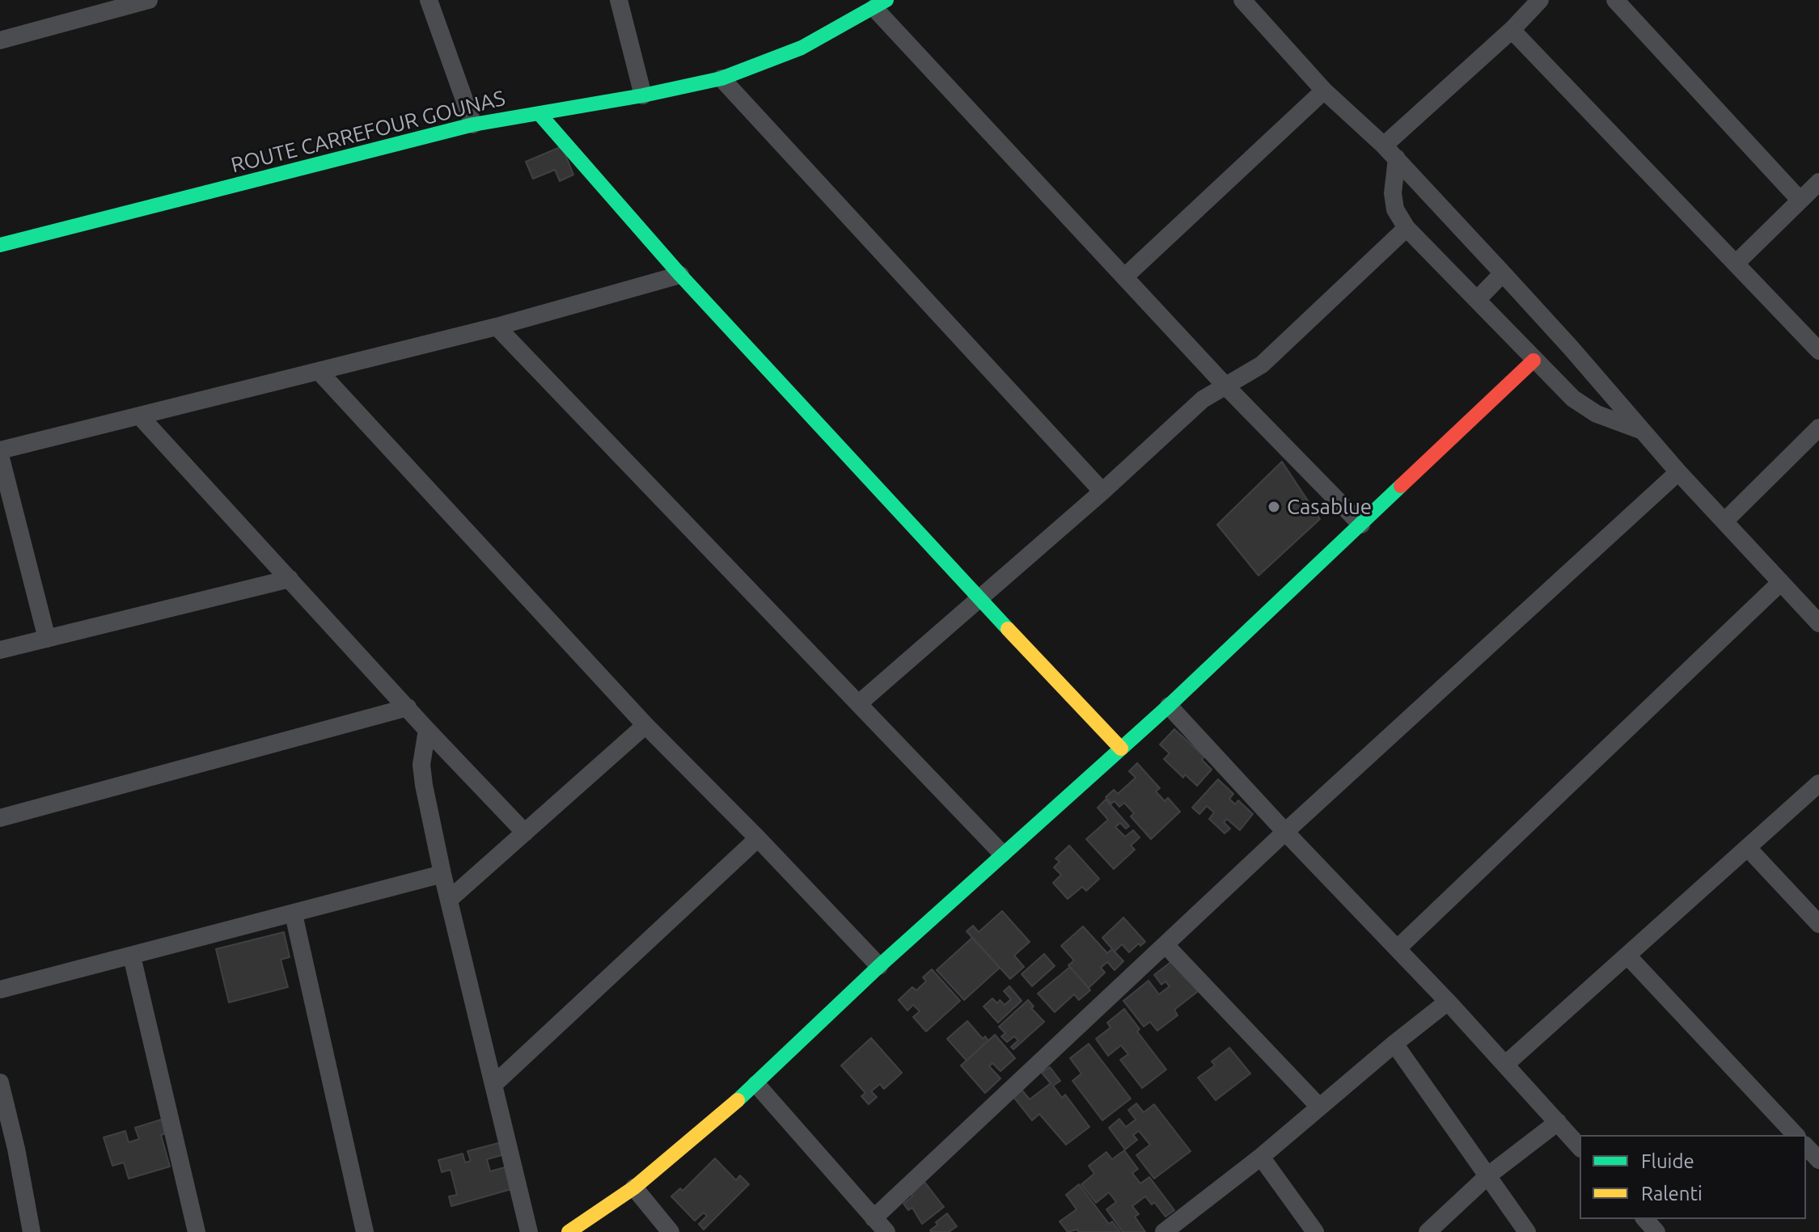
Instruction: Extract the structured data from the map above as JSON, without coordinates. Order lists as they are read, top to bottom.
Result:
{
  "streets": {
    "street": ["ROUTE CARREFOUR GOUNAS"]
  },
  "places": ["Casablue"],
  "legend": ["Fluide", "Ralenti"]
}
